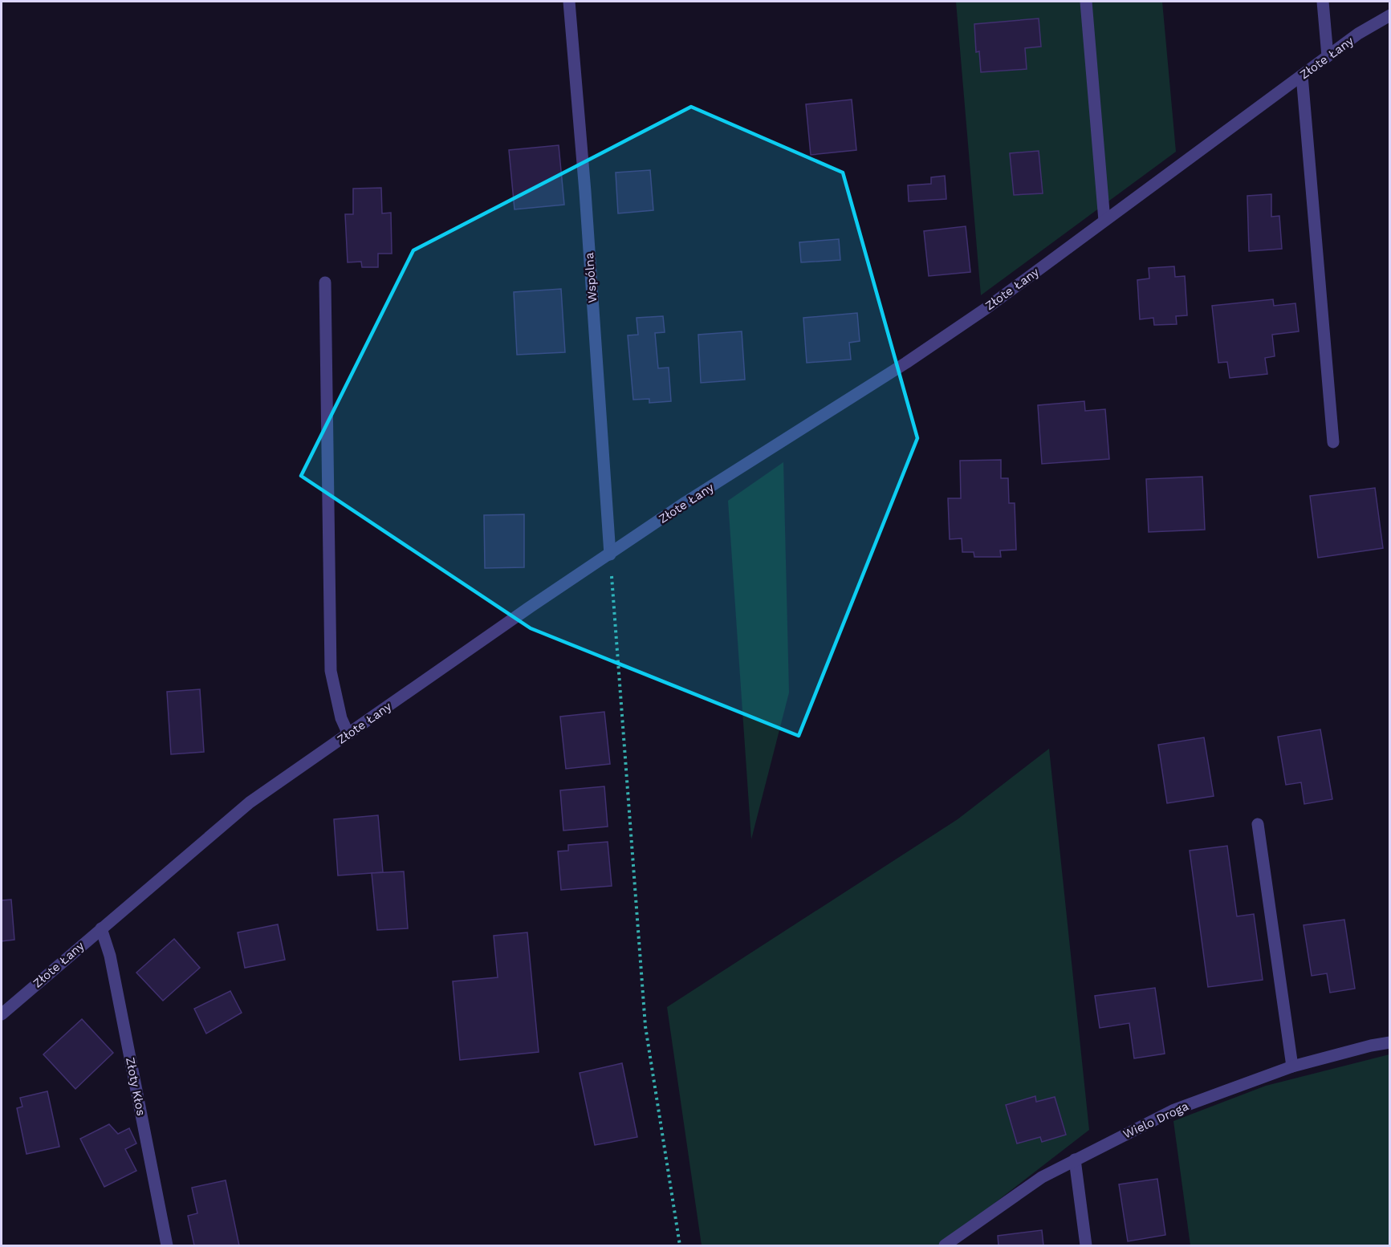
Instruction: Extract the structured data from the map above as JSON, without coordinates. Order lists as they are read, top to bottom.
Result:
{
  "streets": {
    "street": [
      "Złote Łany",
      "Wspólna",
      "Złoty Kłos",
      "Wielo Droga"
    ]
  },
  "crossings": [
    ["Złote Łany", "Wspólna"],
    ["Złote Łany", "Złoty Kłos"]
  ]
}
